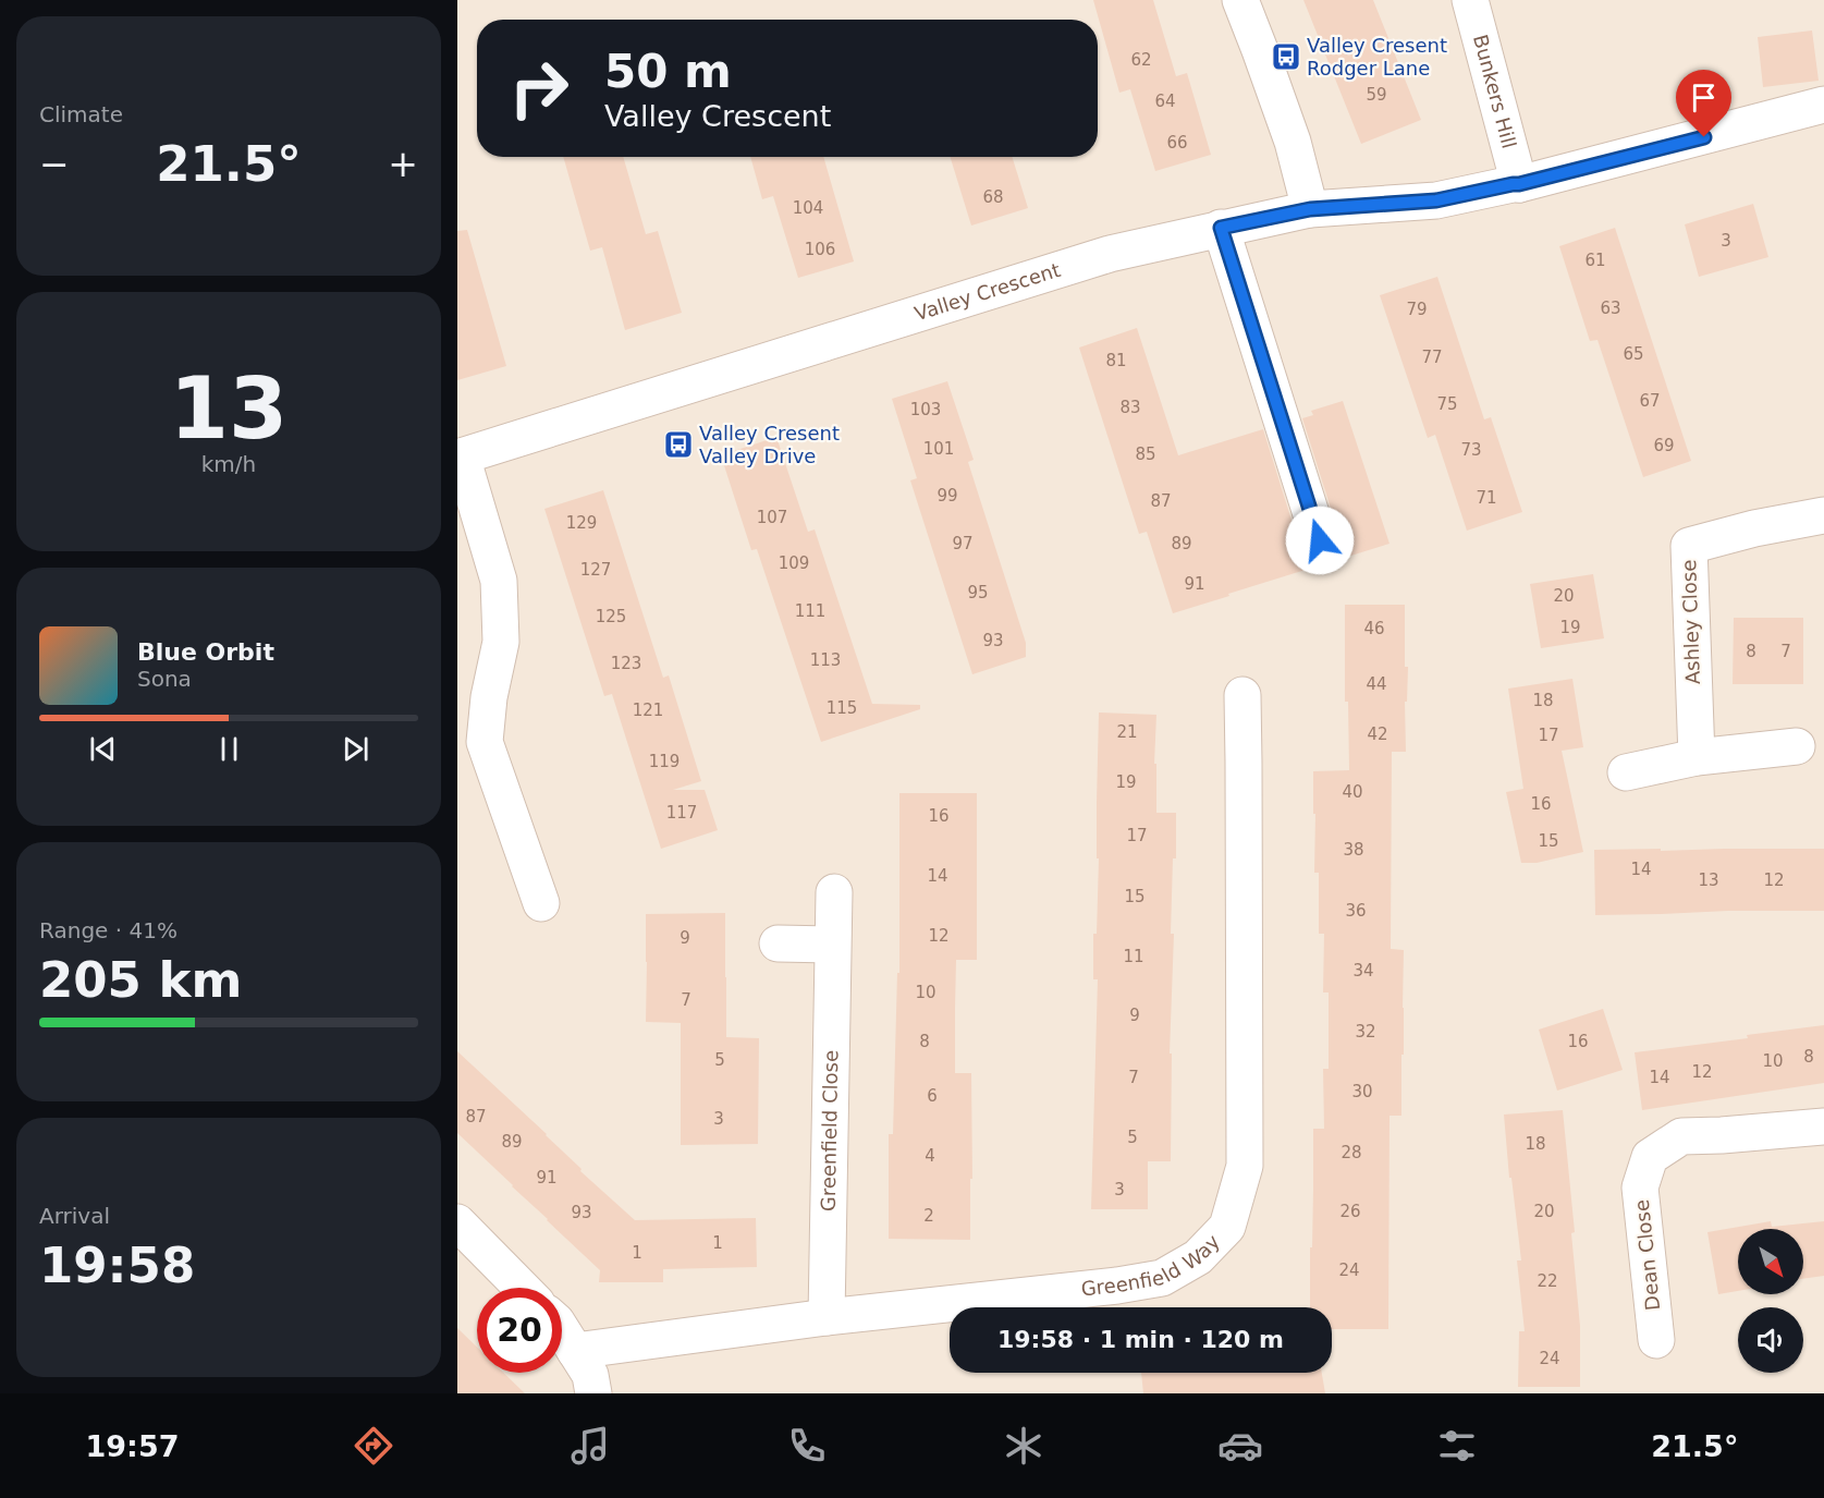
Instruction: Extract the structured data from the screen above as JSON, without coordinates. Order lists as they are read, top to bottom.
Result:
{
  "streets": {
    "street": [
      "Bunkers Hill",
      "Valley Crescent",
      "Ashley Close",
      "Greenfield Close",
      "Dean Close",
      "Greenfield Way"
    ]
  },
  "crossings": [
    ["Bunkers Hill", "Valley Crescent"],
    ["Greenfield Close", "Greenfield Way"]
  ],
  "places": {
    "bus stop": ["Valley Cresent Rodger Lane", "Valley Cresent Valley Drive"]
  },
  "house_numbers": [
    "62",
    "59",
    "64",
    "66",
    "68",
    "104",
    "3",
    "106",
    "61",
    "63",
    "79",
    "65",
    "77",
    "81",
    "67",
    "75",
    "83",
    "103",
    "69",
    "101",
    "73",
    "85",
    "99",
    "71",
    "87",
    "107",
    "129",
    "97",
    "89",
    "109",
    "127",
    "91",
    "95",
    "20",
    "111",
    "125",
    "19",
    "46",
    "93",
    "8",
    "7",
    "113",
    "123",
    "44",
    "18",
    "115",
    "121",
    "21",
    "42",
    "17",
    "119",
    "19",
    "40",
    "16",
    "117",
    "16",
    "17",
    "15",
    "38",
    "14",
    "14",
    "13",
    "12",
    "15",
    "36",
    "12",
    "9",
    "11",
    "34",
    "10",
    "7",
    "9",
    "32",
    "8",
    "16",
    "8",
    "5",
    "10",
    "12",
    "7",
    "14",
    "30",
    "6",
    "87",
    "3",
    "5",
    "89",
    "18",
    "28",
    "4",
    "91",
    "3",
    "26",
    "20",
    "93",
    "2",
    "1",
    "1",
    "24",
    "22",
    "24"
  ],
  "north": "bottom right",
  "page": {
    "tile": [
      "Climate",
      ["13", "km/h"],
      ["Range · 41%", "205 km"],
      ["Arrival", "19:58"]
    ],
    "turn": ["50 m", "Valley Crescent"],
    "heat": ["−", "21.5°", "+"],
    "song": ["Blue Orbit", "Sona"],
    "limit": "20",
    "trip": "19:58 · 1 min · 120 m",
    "tabs": ["19:57", "21.5°"]
  }
}
